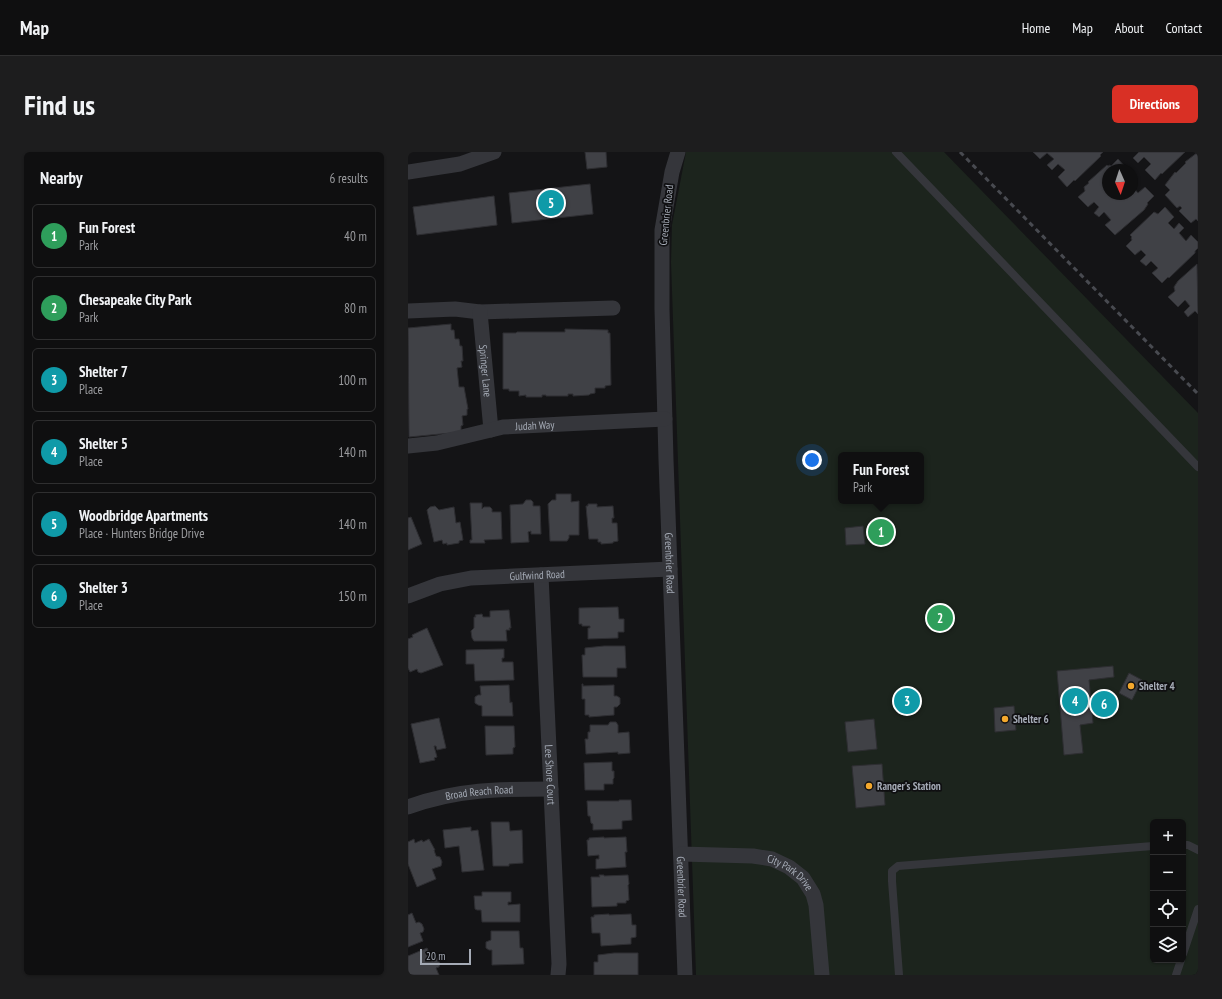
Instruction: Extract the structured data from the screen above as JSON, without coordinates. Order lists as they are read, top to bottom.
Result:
{
  "streets": {
    "street": [
      "Greenbrier Road",
      "Springer Lane",
      "Judah Way",
      "Gulfwind Road",
      "Lee Shore Court",
      "Broad Reach Road",
      "City Park Drive"
    ]
  },
  "crossings": [
    ["Greenbrier Road", "Judah Way"],
    ["Greenbrier Road", "Gulfwind Road"],
    ["Greenbrier Road", "City Park Drive"],
    ["Springer Lane", "Judah Way"],
    ["Gulfwind Road", "Lee Shore Court"],
    ["Lee Shore Court", "Broad Reach Road"]
  ],
  "places": ["Shelter 4", "Shelter 6", "Ranger's Station"],
  "scale_bar": "20 m",
  "north": "bottom",
  "page": {
    "header": "Map",
    "nav": [
      "Home",
      "Map",
      "About",
      "Contact"
    ],
    "buttons": "Directions",
    "title": "Find us",
    "heading": ["Nearby", "6 results"],
    "pins": [
      "5",
      "1",
      "2",
      "3",
      "4",
      "6"
    ],
    "list": [
      {
        "mark": "1",
        "name": "Fun Forest",
        "note": "Park",
        "value": "40 m"
      },
      {
        "mark": "2",
        "name": "Chesapeake City Park",
        "note": "Park",
        "value": "80 m"
      },
      {
        "mark": "3",
        "name": "Shelter 7",
        "note": "Place",
        "value": "100 m"
      },
      {
        "mark": "4",
        "name": "Shelter 5",
        "note": "Place",
        "value": "140 m"
      },
      {
        "mark": "5",
        "name": "Woodbridge Apartments",
        "note": "Place · Hunters Bridge Drive",
        "value": "140 m"
      },
      {
        "mark": "6",
        "name": "Shelter 3",
        "note": "Place",
        "value": "150 m"
      }
    ],
    "popup": ["Fun Forest", "Park"],
    "map_buttons": ["+", "−"],
    "scale": "20 m"
  }
}
